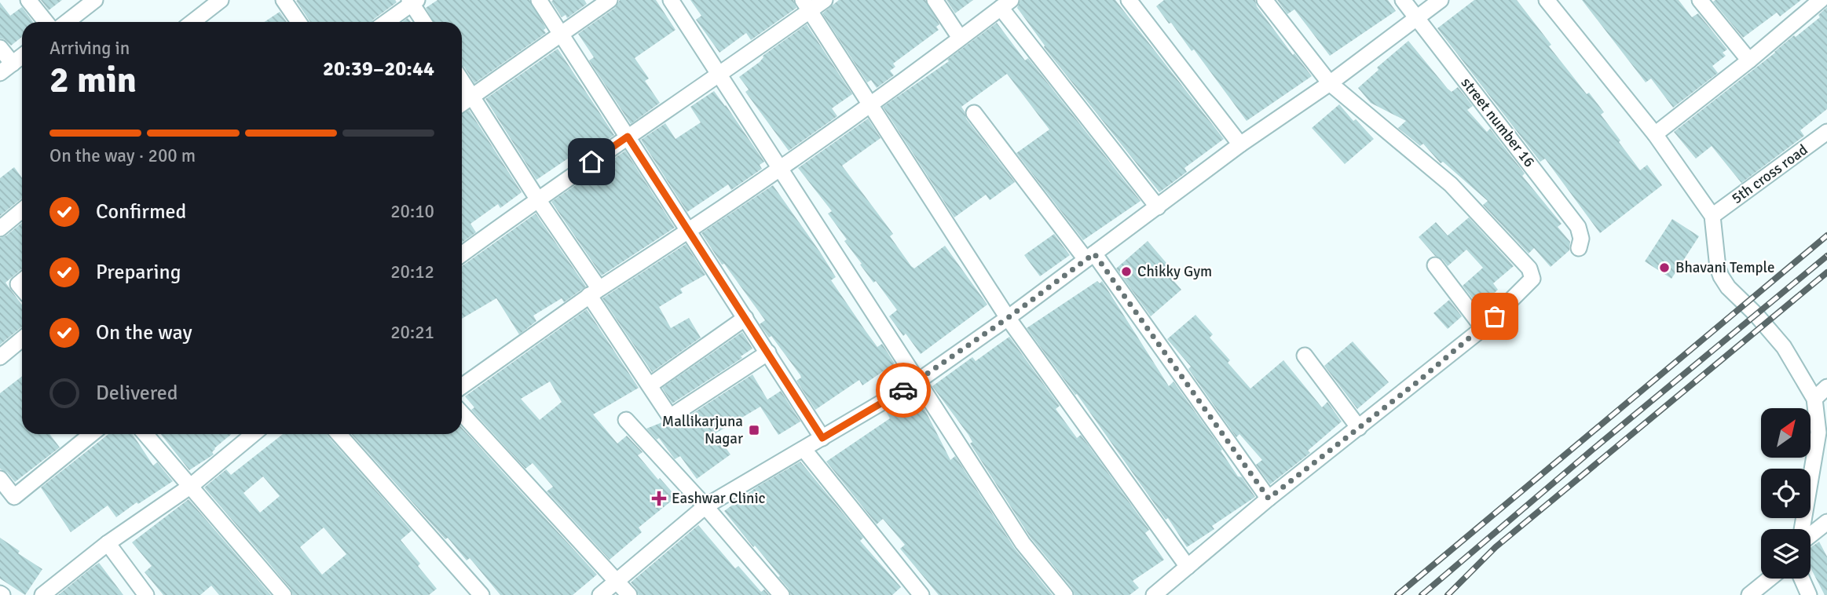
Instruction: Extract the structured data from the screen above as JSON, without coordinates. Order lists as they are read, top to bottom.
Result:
{
  "streets": {
    "street": ["street number 16", "5th cross road"]
  },
  "places": {
    "other": ["Bhavani Temple", "Chikky Gym"],
    "transit": ["Mallikarjuna Nagar"],
    "health": ["Eashwar Clinic"]
  },
  "north": "top right",
  "page": {
    "heading": ["2 min", "Arriving in", "20:39–20:44"],
    "bar": "On the way · 200 m",
    "list": [
      ["Confirmed", "20:10"],
      ["Preparing", "20:12"],
      ["On the way", "20:21"],
      "Delivered"
    ]
  }
}
